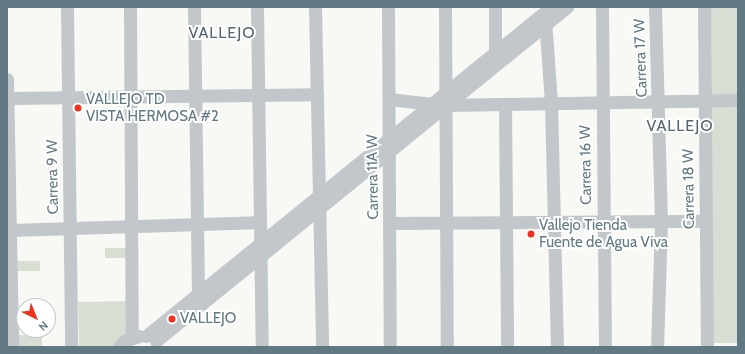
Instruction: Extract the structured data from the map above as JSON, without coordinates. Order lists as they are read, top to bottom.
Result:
{
  "streets": {
    "street": [
      "Carrera 17 W",
      "Carrera 16 W",
      "Carrera 9 W",
      "Carrera 11A W",
      "Carrera 18 W"
    ]
  },
  "districts": ["VALLEJO", "VALLEJO"],
  "places": ["VALLEJO TD VISTA HERMOSA #2", "Vallejo Tienda Fuente de Agua Viva", "VALLEJO"],
  "north": "bottom right"
}
